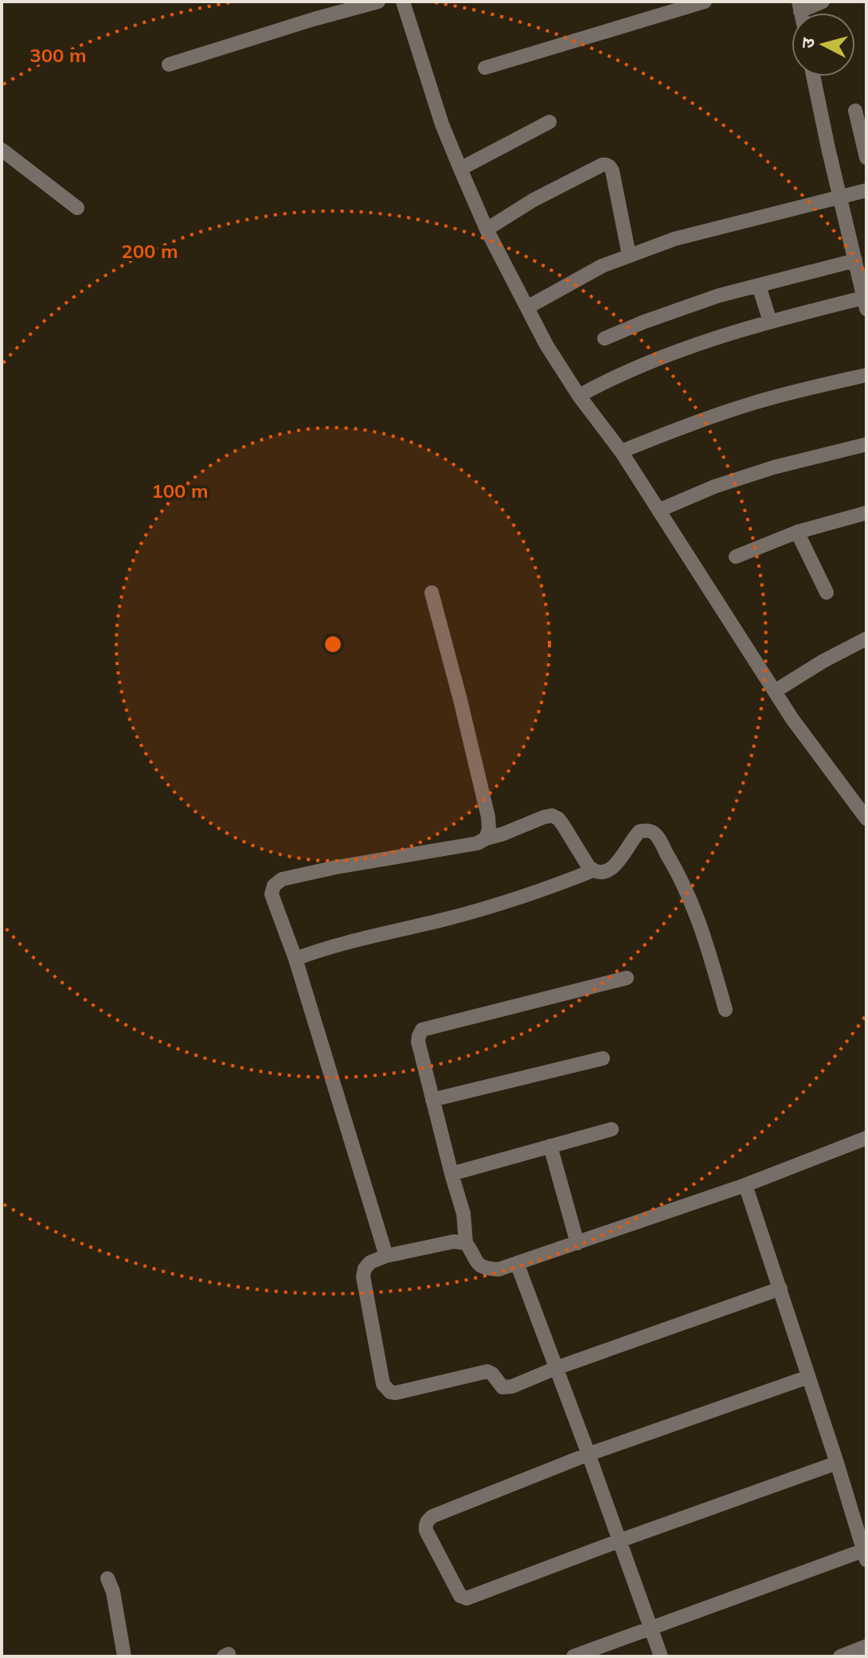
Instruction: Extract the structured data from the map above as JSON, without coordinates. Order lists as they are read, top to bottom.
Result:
{
  "north": "left",
  "rings": ["300 m", "200 m", "100 m"]
}
